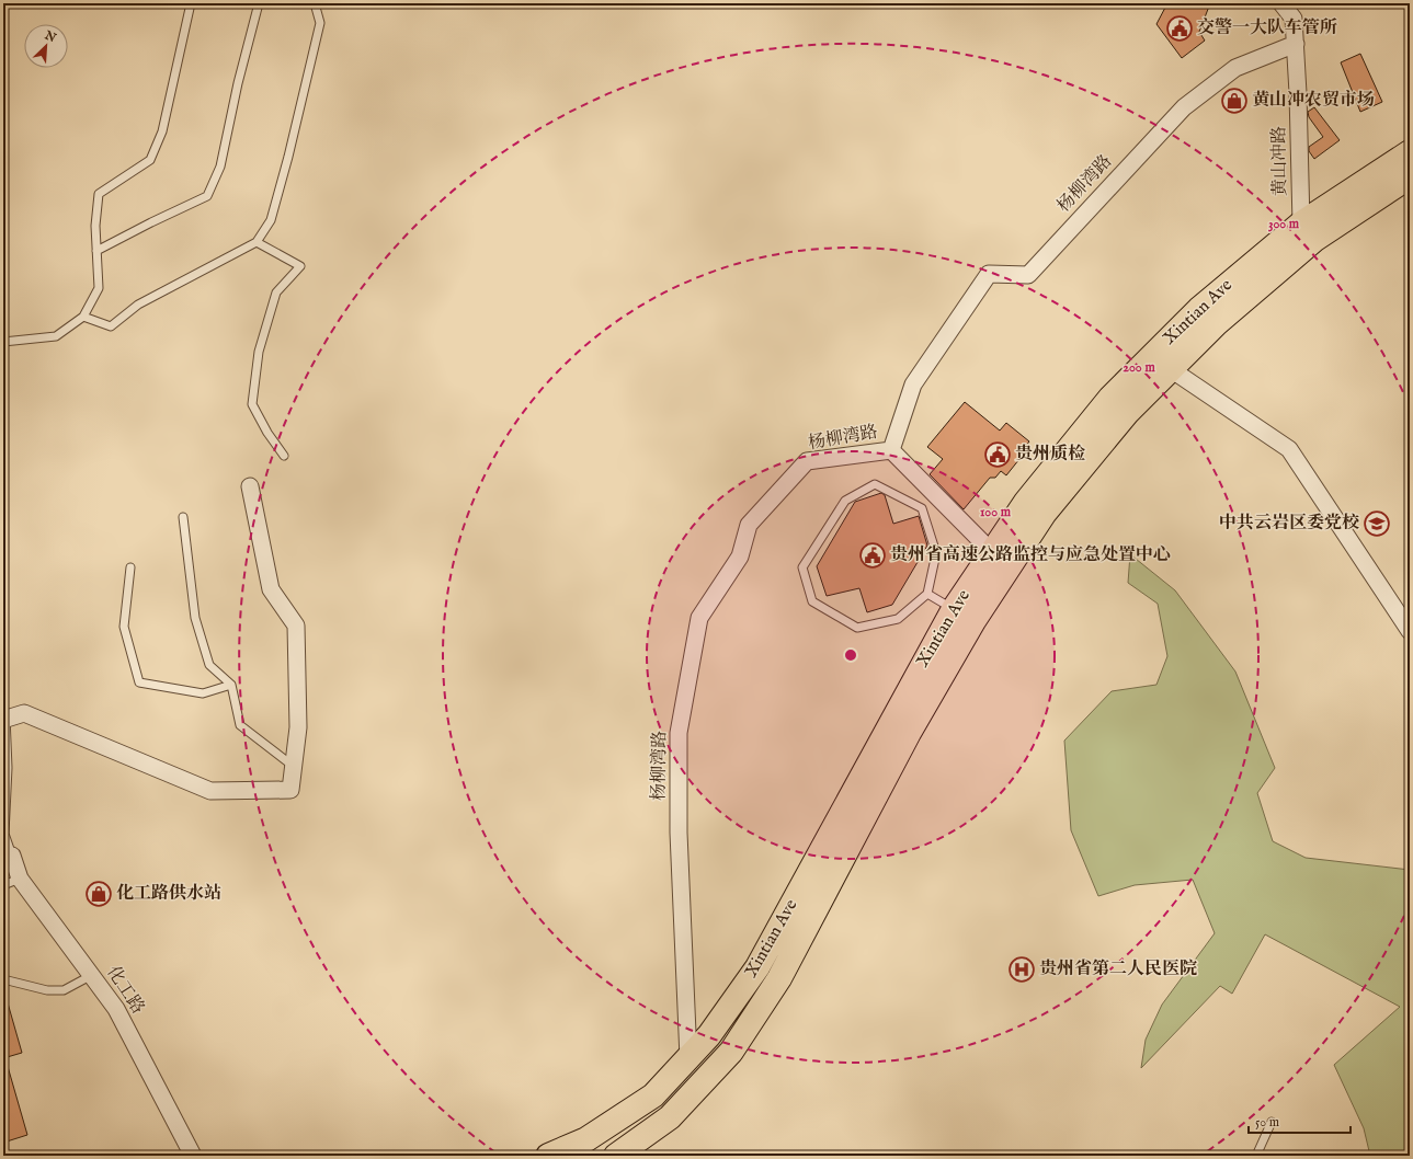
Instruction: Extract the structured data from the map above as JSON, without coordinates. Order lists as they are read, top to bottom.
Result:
{
  "streets": {
    "main road": ["Xintian Ave"],
    "street": ["黄山冲路", "杨柳湾路", "化工路"]
  },
  "crossings": [
    ["黄山冲路", "杨柳湾路"],
    ["黄山冲路", "Xintian Ave"],
    ["杨柳湾路", "Xintian Ave"]
  ],
  "places": {
    "public building": ["交警一大队车管所", "贵州质检", "贵州省高速公路监控与应急处置中心"],
    "shop": ["黄山冲农贸市场", "化工路供水站"],
    "school or university": ["中共云岩区委党校"],
    "hospital": ["贵州省第二人民医院"]
  },
  "scale_bar": "50 m",
  "north": "top right",
  "rings": ["300 m", "200 m", "100 m"]
}
